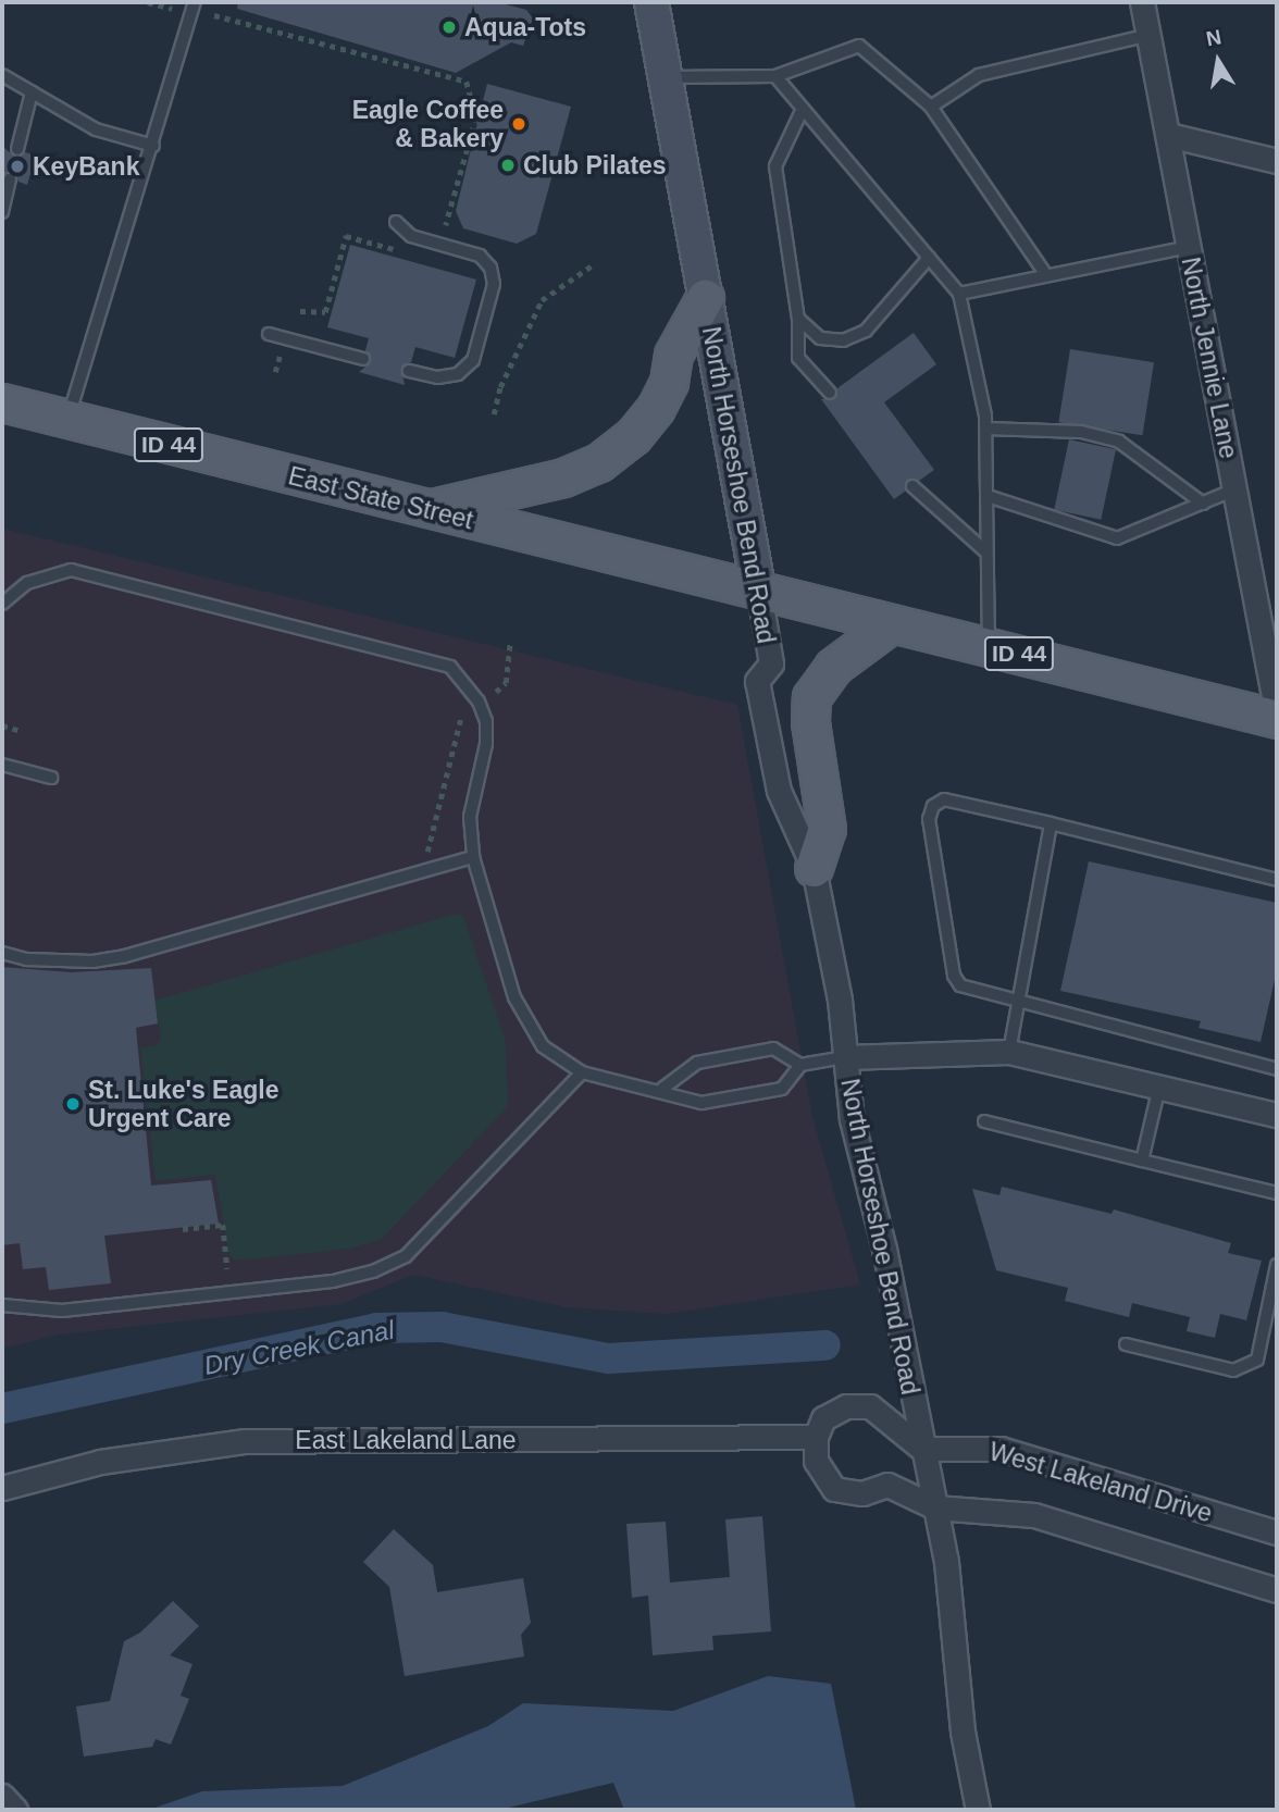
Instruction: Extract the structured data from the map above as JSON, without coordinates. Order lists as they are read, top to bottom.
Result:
{
  "streets": {
    "main road": ["ID 44", "East State Street"],
    "street": [
      "North Jennie Lane",
      "North Horseshoe Bend Road",
      "East Lakeland Lane",
      "West Lakeland Drive"
    ]
  },
  "crossings": [
    ["North Jennie Lane", "ID 44"],
    ["ID 44", "North Horseshoe Bend Road"],
    ["ID 44", "East State Street"],
    ["North Horseshoe Bend Road", "East State Street"],
    ["North Horseshoe Bend Road", "West Lakeland Drive"]
  ],
  "water": ["Dry Creek Canal"],
  "places": [
    "Aqua-Tots",
    "Eagle Coffee & Bakery",
    "Club Pilates",
    "KeyBank",
    "St. Luke's Eagle Urgent Care"
  ],
  "north": "top"
}
